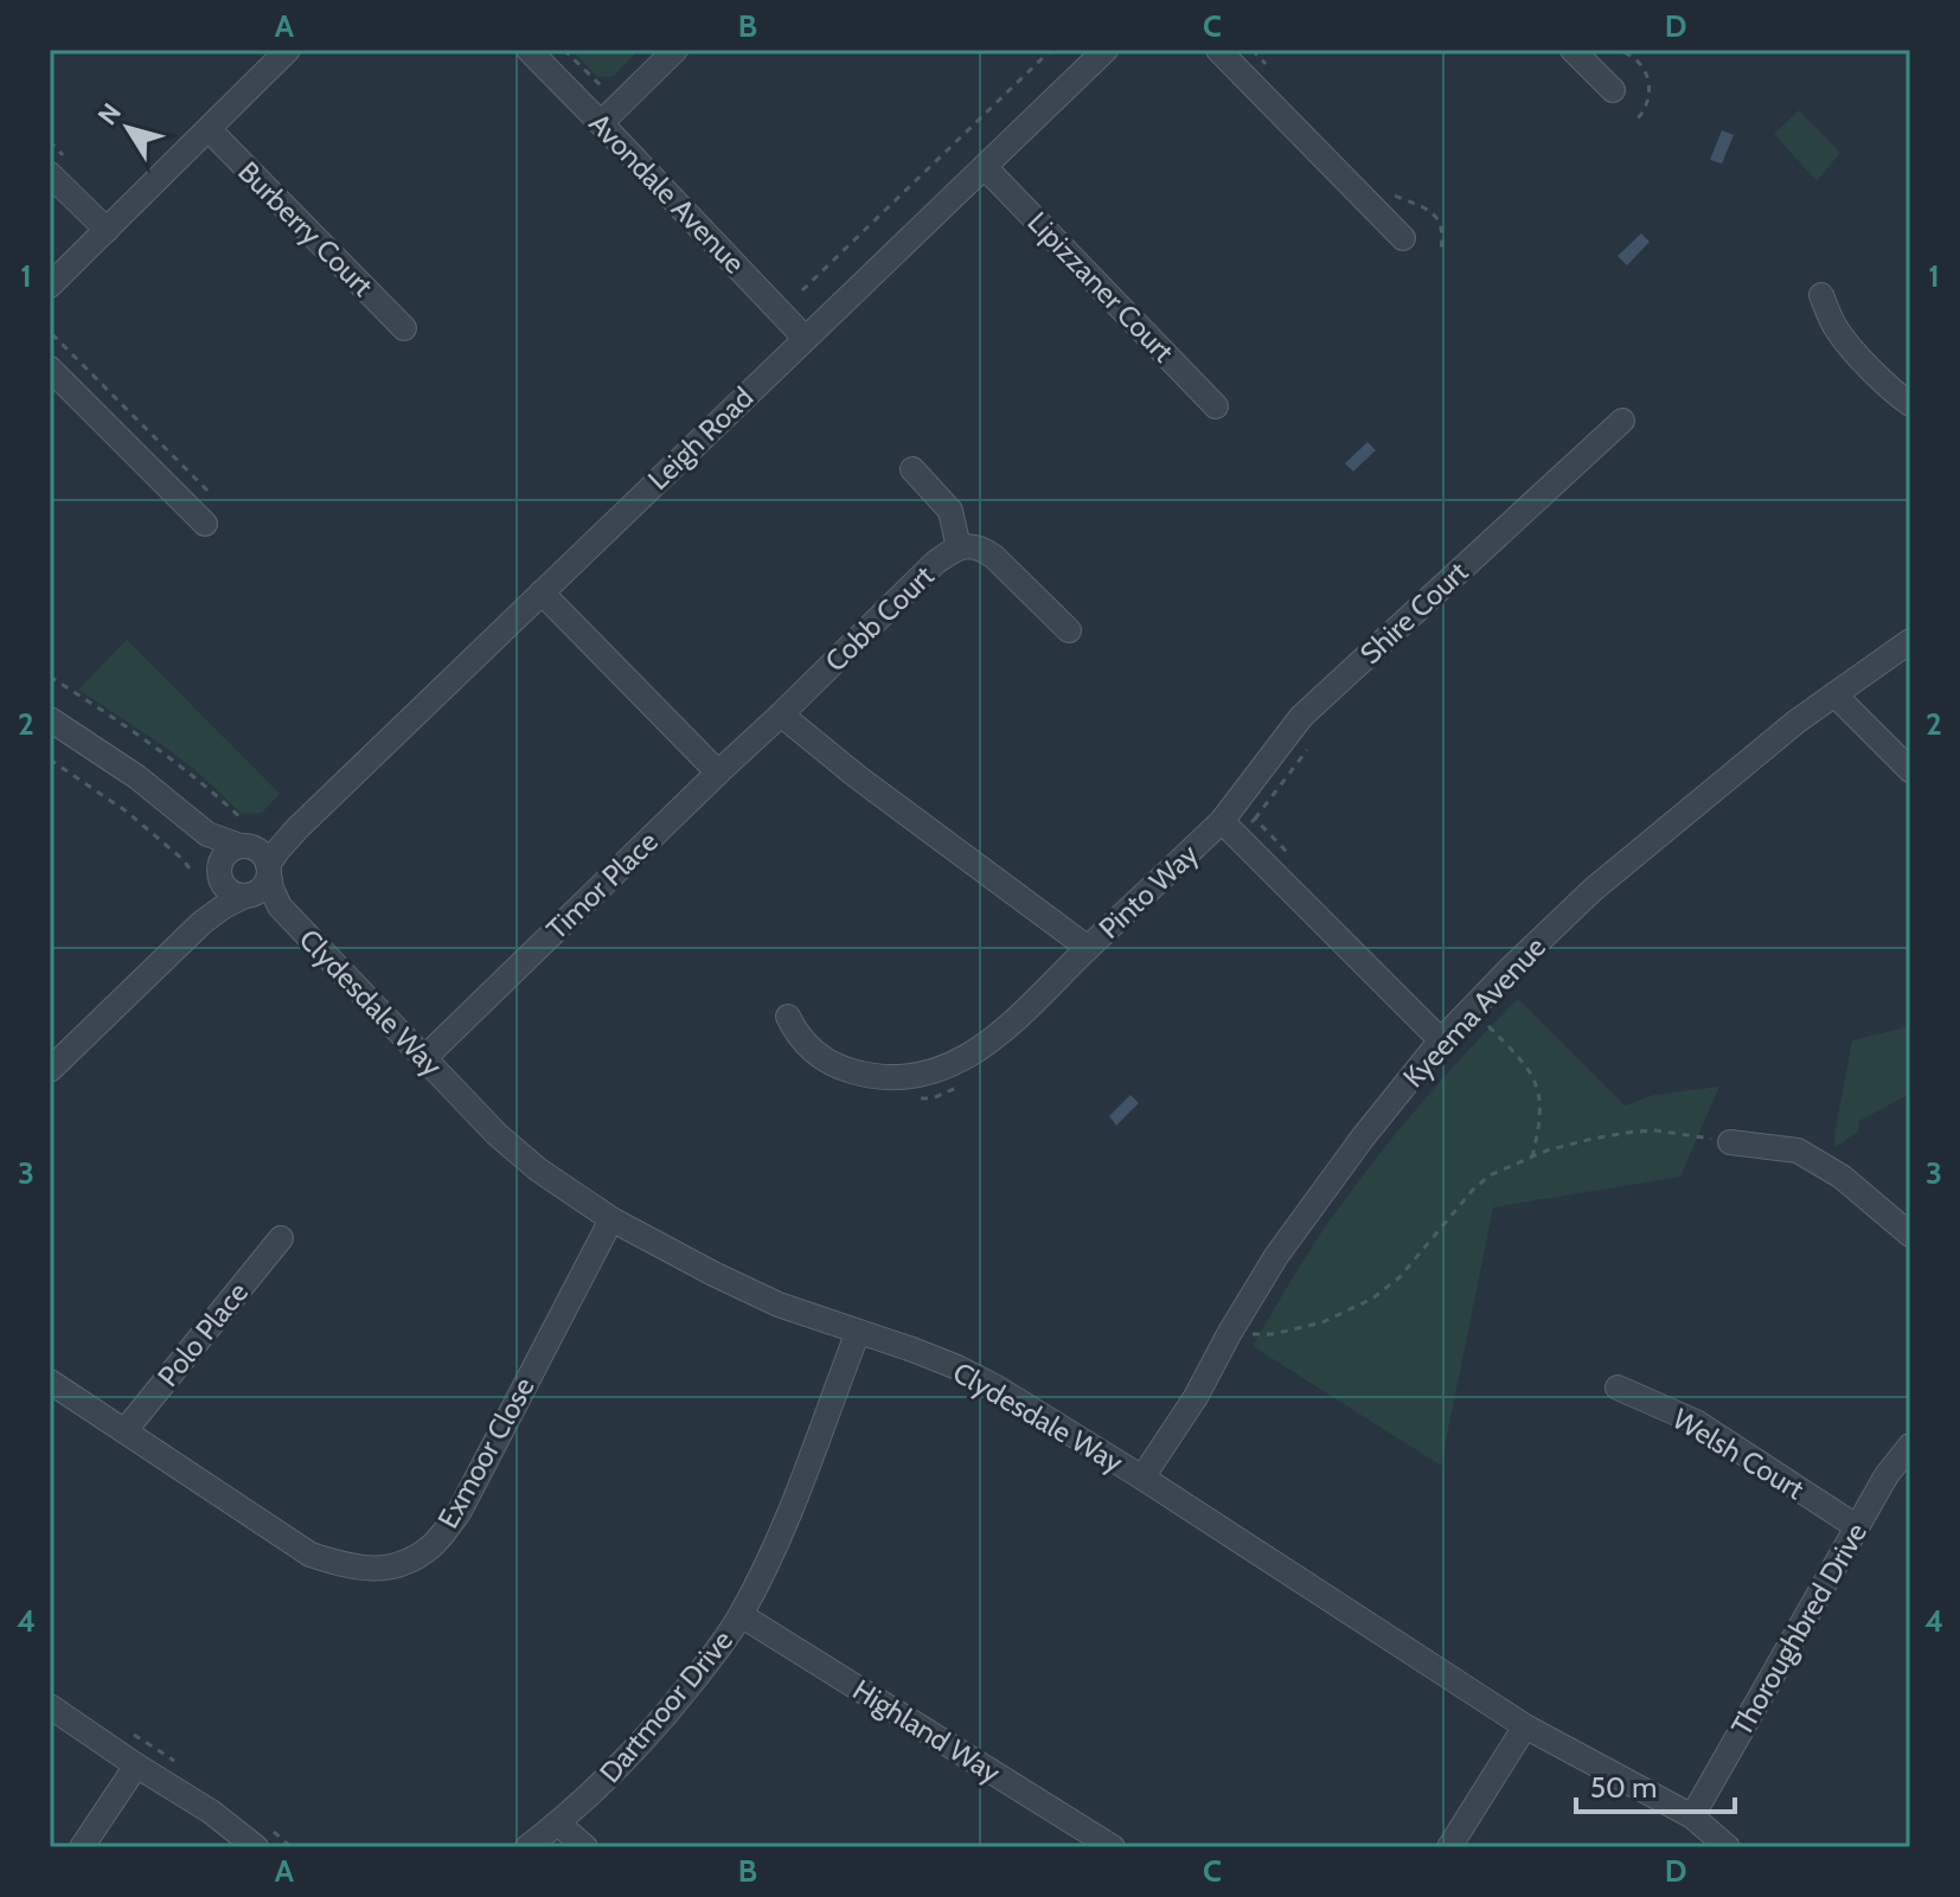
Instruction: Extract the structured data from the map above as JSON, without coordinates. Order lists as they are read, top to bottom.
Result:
{
  "streets": {
    "street": [
      "Avondale Avenue",
      "Burberry Court",
      "Lipizzaner Court",
      "Leigh Road",
      "Shire Court",
      "Cobb Court",
      "Timor Place",
      "Pinto Way",
      "Clydesdale Way",
      "Kyeema Avenue",
      "Polo Place",
      "Exmoor Close",
      "Welsh Court",
      "Thoroughbred Drive",
      "Dartmoor Drive",
      "Highland Way"
    ]
  },
  "crossings": [
    ["Avondale Avenue", "Leigh Road"],
    ["Lipizzaner Court", "Leigh Road"],
    ["Leigh Road", "Clydesdale Way"],
    ["Shire Court", "Pinto Way"],
    ["Cobb Court", "Timor Place"],
    ["Cobb Court", "Pinto Way"],
    ["Timor Place", "Pinto Way"],
    ["Timor Place", "Clydesdale Way"],
    ["Pinto Way", "Kyeema Avenue"],
    ["Clydesdale Way", "Kyeema Avenue"],
    ["Clydesdale Way", "Exmoor Close"],
    ["Clydesdale Way", "Thoroughbred Drive"],
    ["Clydesdale Way", "Dartmoor Drive"],
    ["Polo Place", "Exmoor Close"],
    ["Welsh Court", "Thoroughbred Drive"],
    ["Dartmoor Drive", "Highland Way"]
  ],
  "scale_bar": "50 m",
  "north": "top left",
  "grid": {
    "columns": [
      "A",
      "B",
      "C",
      "D"
    ],
    "rows": [
      "1",
      "2",
      "3",
      "4"
    ]
  }
}
